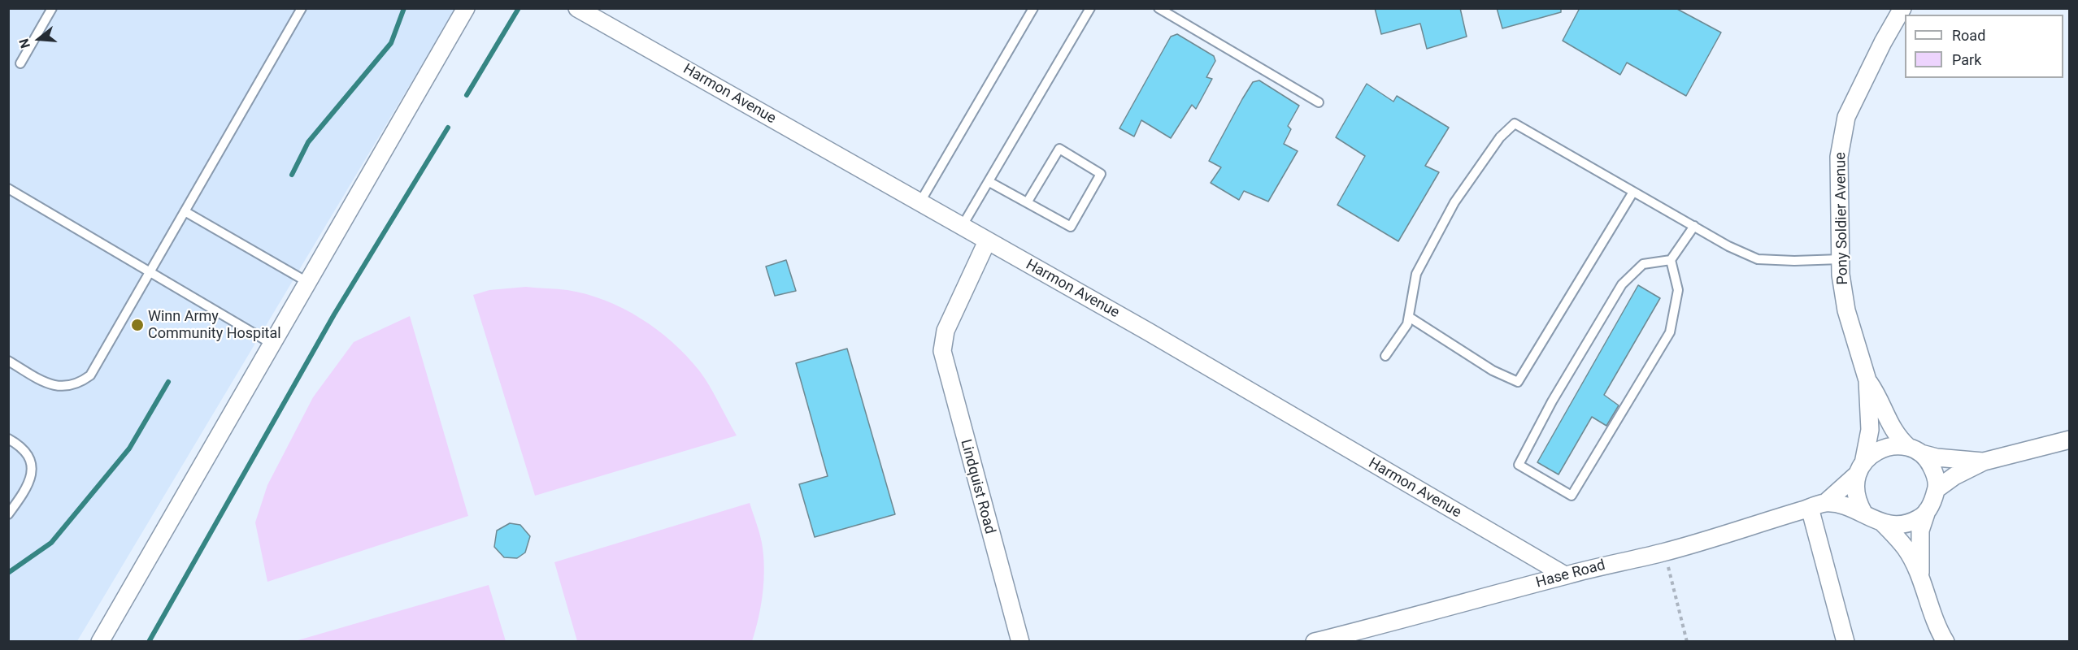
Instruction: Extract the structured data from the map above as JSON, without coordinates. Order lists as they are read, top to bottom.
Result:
{
  "streets": {
    "street": [
      "Harmon Avenue",
      "Pony Soldier Avenue",
      "Lindquist Road",
      "Hase Road"
    ]
  },
  "crossings": [
    ["Harmon Avenue", "Lindquist Road"],
    ["Harmon Avenue", "Hase Road"]
  ],
  "places": ["Winn Army Community Hospital"],
  "legend": ["Road", "Park"],
  "north": "left"
}
